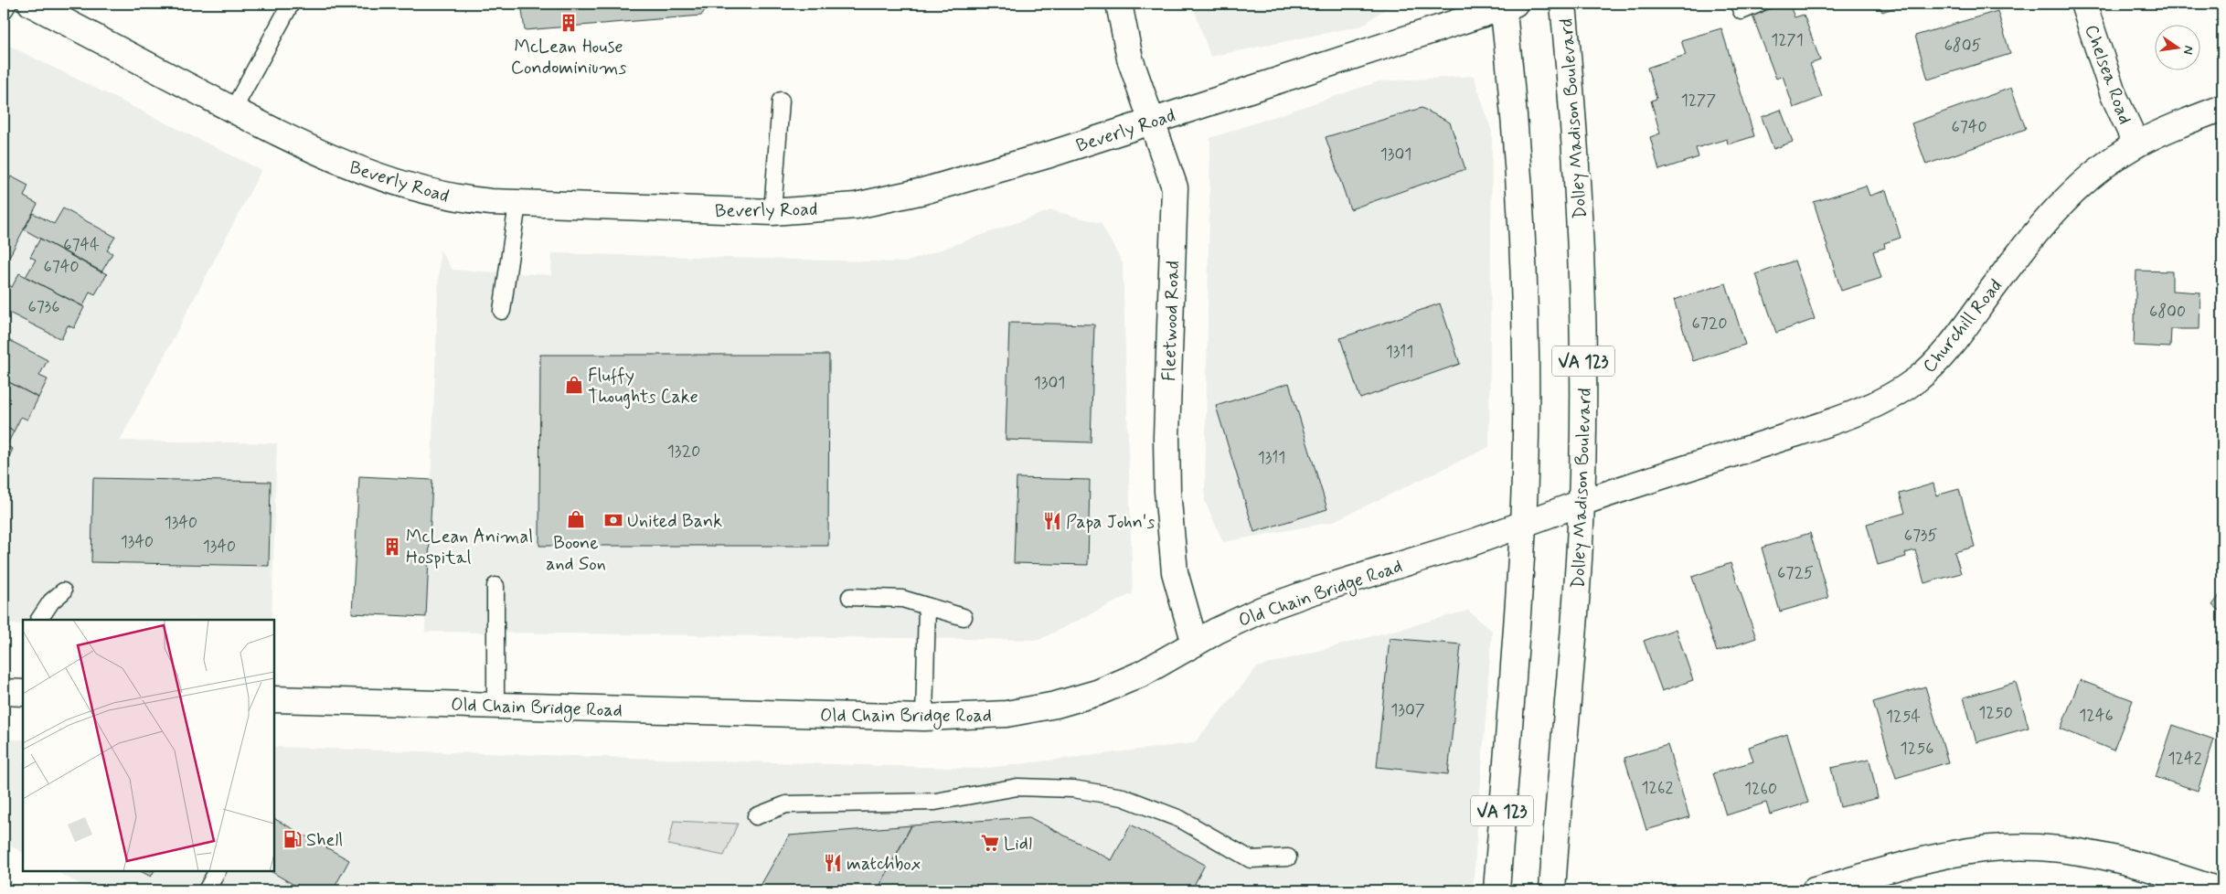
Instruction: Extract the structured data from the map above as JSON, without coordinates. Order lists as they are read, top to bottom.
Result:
{
  "streets": {
    "street": [
      "Chelsea Road",
      "Dolley Madison Boulevard",
      "Beverly Road",
      "Fleetwood Road",
      "Churchill Road",
      "VA 123",
      "Old Chain Bridge Road"
    ]
  },
  "crossings": [
    ["Chelsea Road", "Churchill Road"],
    ["Dolley Madison Boulevard", "Churchill Road"],
    ["Dolley Madison Boulevard", "Old Chain Bridge Road"],
    ["Beverly Road", "Fleetwood Road"],
    ["Beverly Road", "VA 123"],
    ["Fleetwood Road", "Old Chain Bridge Road"],
    ["Churchill Road", "Old Chain Bridge Road"],
    ["VA 123", "Old Chain Bridge Road"]
  ],
  "places": {
    "building": ["McLean House Condominiums", "McLean Animal Hospital"],
    "shop": ["Fluffy Thoughts Cake", "Boone and Son"],
    "bank": ["United Bank"],
    "restaurant": ["Papa John's", "matchbox"],
    "fuel station": ["Shell"],
    "supermarket": ["Lidl"]
  },
  "house_numbers": [
    "1271",
    "6805",
    "1277",
    "6740",
    "1301",
    "6744",
    "6740",
    "6736",
    "6800",
    "6720",
    "1311",
    "1301",
    "1320",
    "1311",
    "1340",
    "6735",
    "1340",
    "1340",
    "6725",
    "1307",
    "1250",
    "1246",
    "1254",
    "1256",
    "1242",
    "1262",
    "1260"
  ],
  "north": "right"
}
